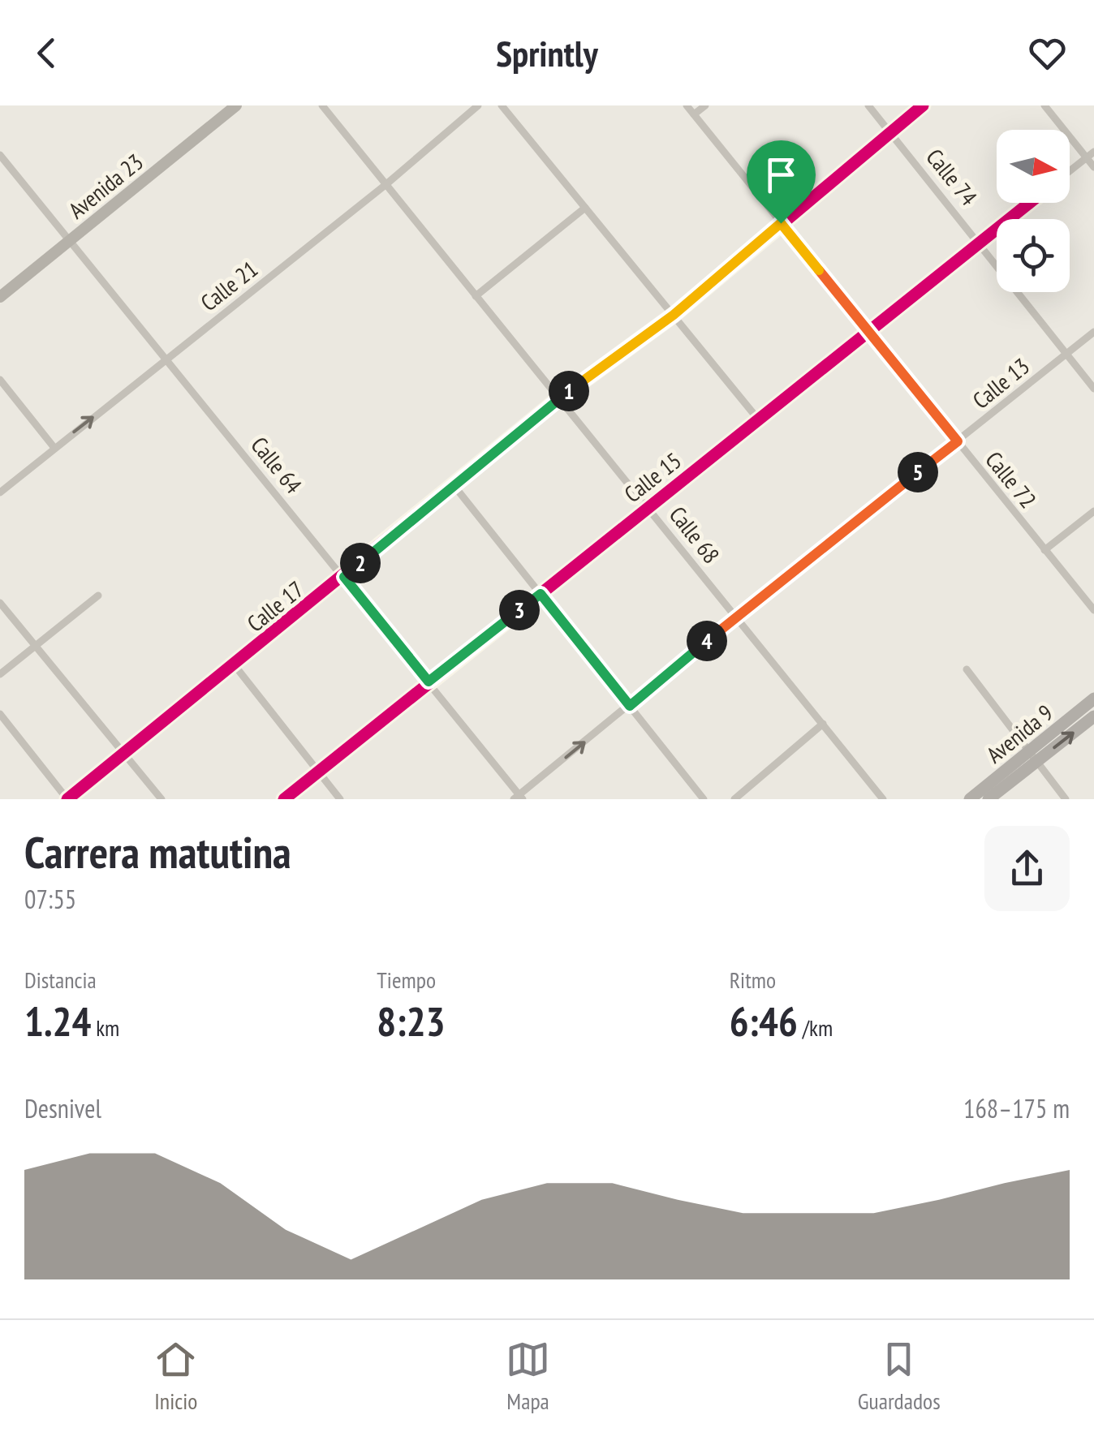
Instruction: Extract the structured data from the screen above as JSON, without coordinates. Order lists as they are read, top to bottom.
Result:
{
  "streets": {
    "main road": ["Avenida 9"],
    "street": [
      "Calle 74",
      "Avenida 23",
      "Calle 21",
      "Calle 13",
      "Calle 64",
      "Calle 15",
      "Calle 72",
      "Calle 68",
      "Calle 17"
    ]
  },
  "crossings": [
    ["Calle 74", "Calle 13"],
    ["Calle 74", "Calle 15"],
    ["Calle 74", "Calle 17"],
    ["Avenida 23", "Calle 64"],
    ["Calle 21", "Calle 64"],
    ["Calle 21", "Calle 68"],
    ["Calle 13", "Calle 64"],
    ["Calle 13", "Calle 72"],
    ["Calle 13", "Calle 68"],
    ["Calle 64", "Calle 15"],
    ["Calle 64", "Calle 17"],
    ["Calle 15", "Calle 72"],
    ["Calle 15", "Calle 68"],
    ["Calle 72", "Calle 17"],
    ["Calle 68", "Calle 17"]
  ],
  "north": "right",
  "page": {
    "header": "Sprintly",
    "pins": [
      "1",
      "5",
      "2",
      "3",
      "4"
    ],
    "heading": ["Carrera matutina", "07:55"],
    "stats": [
      ["Distancia", "1.24 km"],
      ["Tiempo", "8:23"],
      ["Ritmo", "6:46 /km"]
    ],
    "chart": ["Desnivel", "168–175 m"],
    "tabs": ["Inicio", "Mapa", "Guardados"]
  }
}
